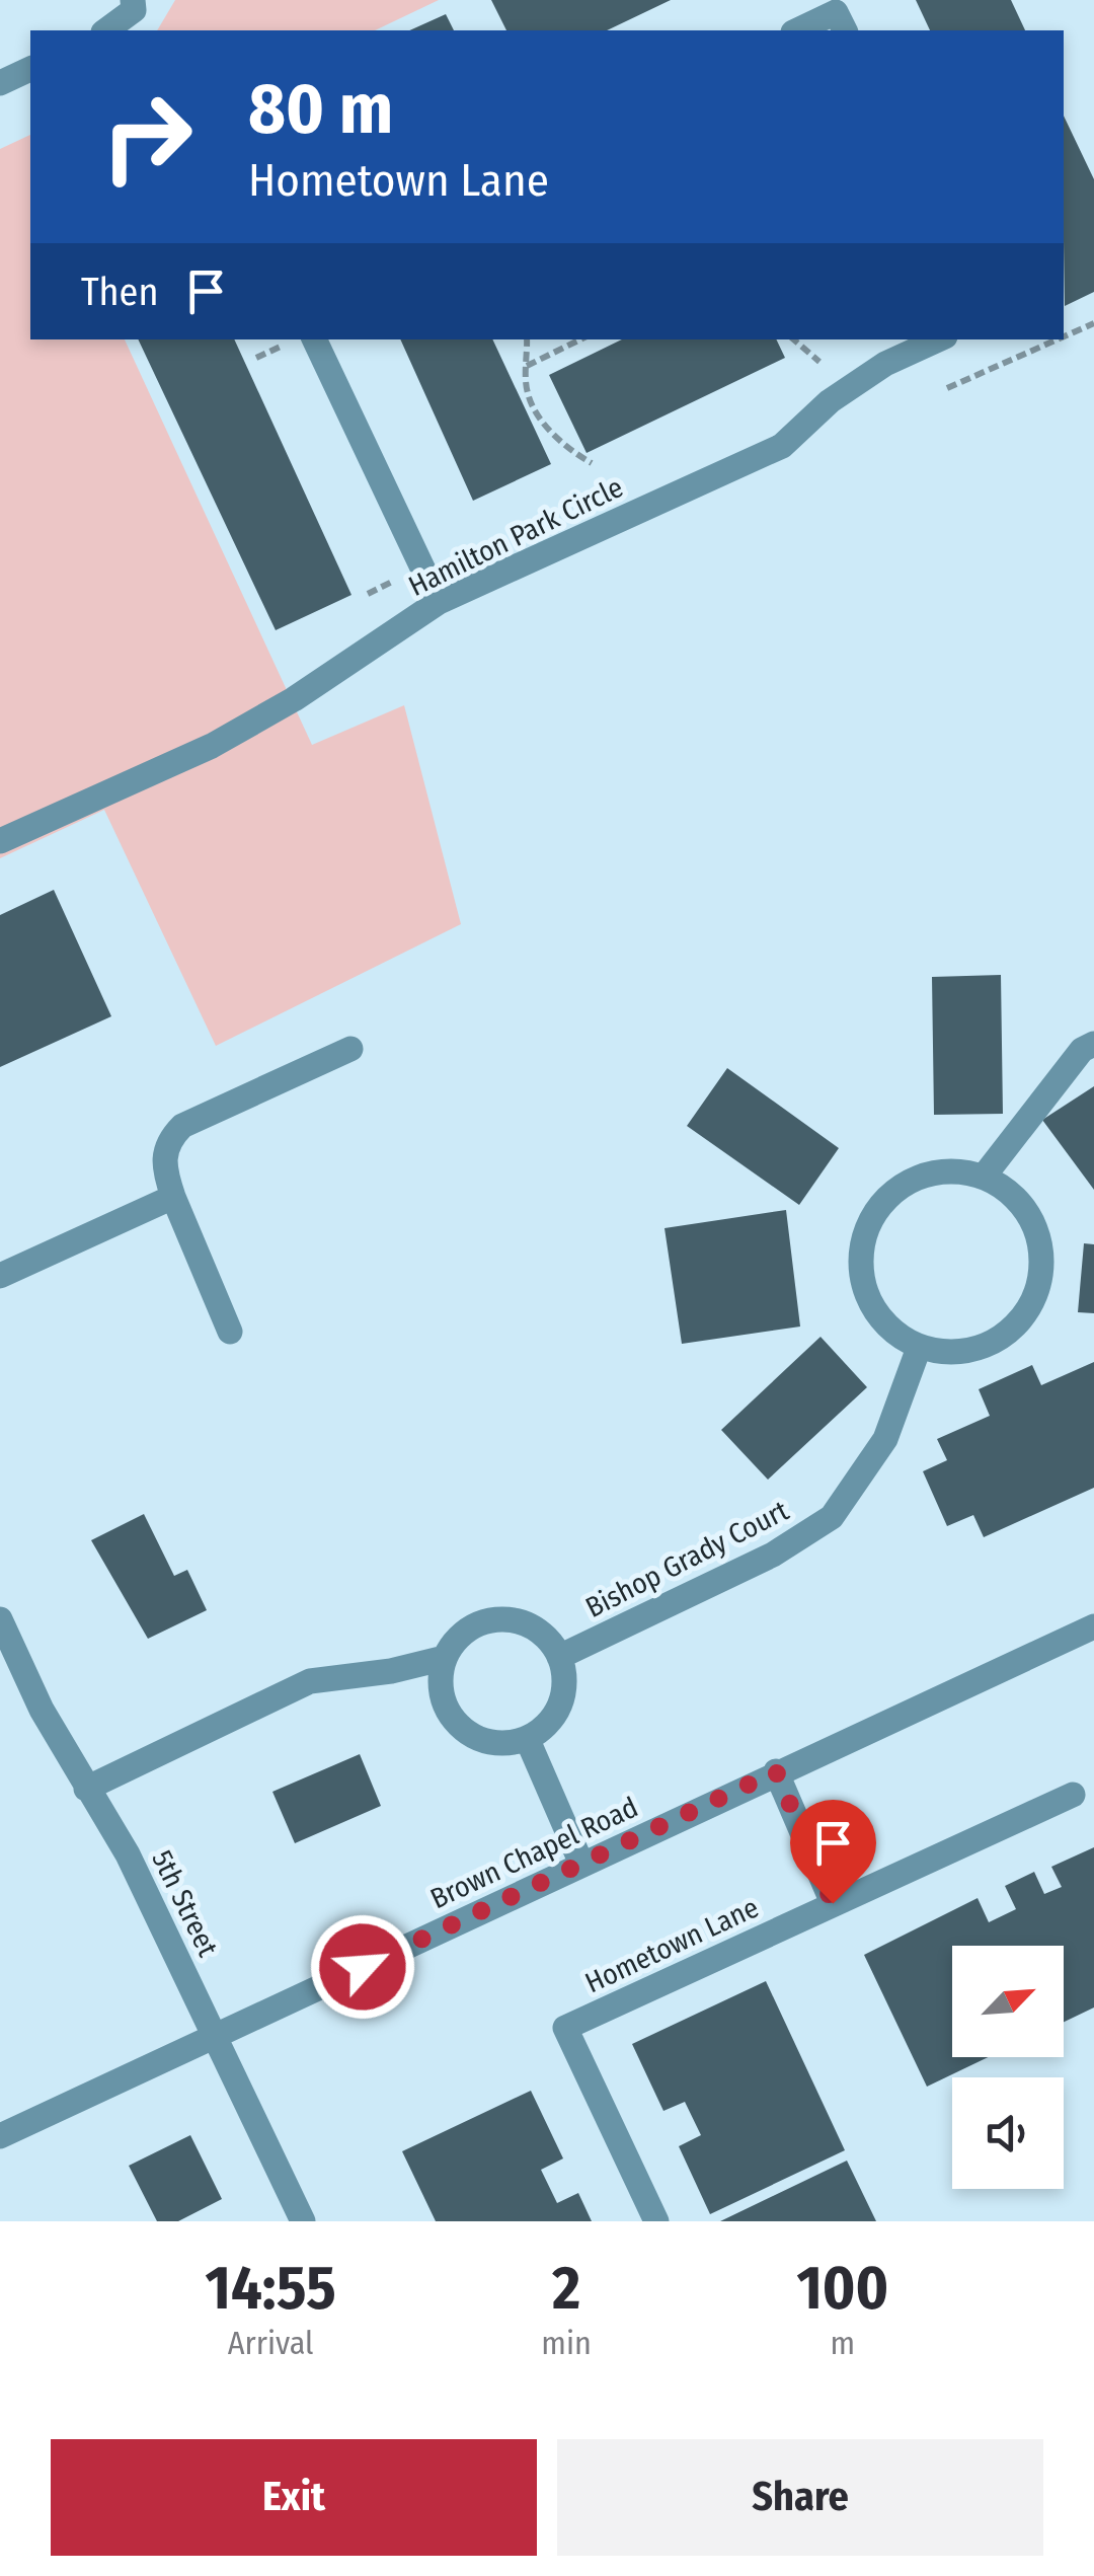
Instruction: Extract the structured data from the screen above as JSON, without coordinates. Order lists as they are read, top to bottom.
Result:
{
  "streets": {
    "street": [
      "Hamilton Park Circle",
      "Bishop Grady Court",
      "Brown Chapel Road",
      "5th Street",
      "Hometown Lane"
    ]
  },
  "crossings": [
    ["Brown Chapel Road", "5th Street"]
  ],
  "north": "top right",
  "page": {
    "turn": ["80 m", "Hometown Lane"],
    "then": "Then",
    "eta": [
      "14:55",
      "Arrival",
      "2",
      "min",
      "100",
      "m"
    ],
    "buttons": ["Exit", "Share"]
  }
}
